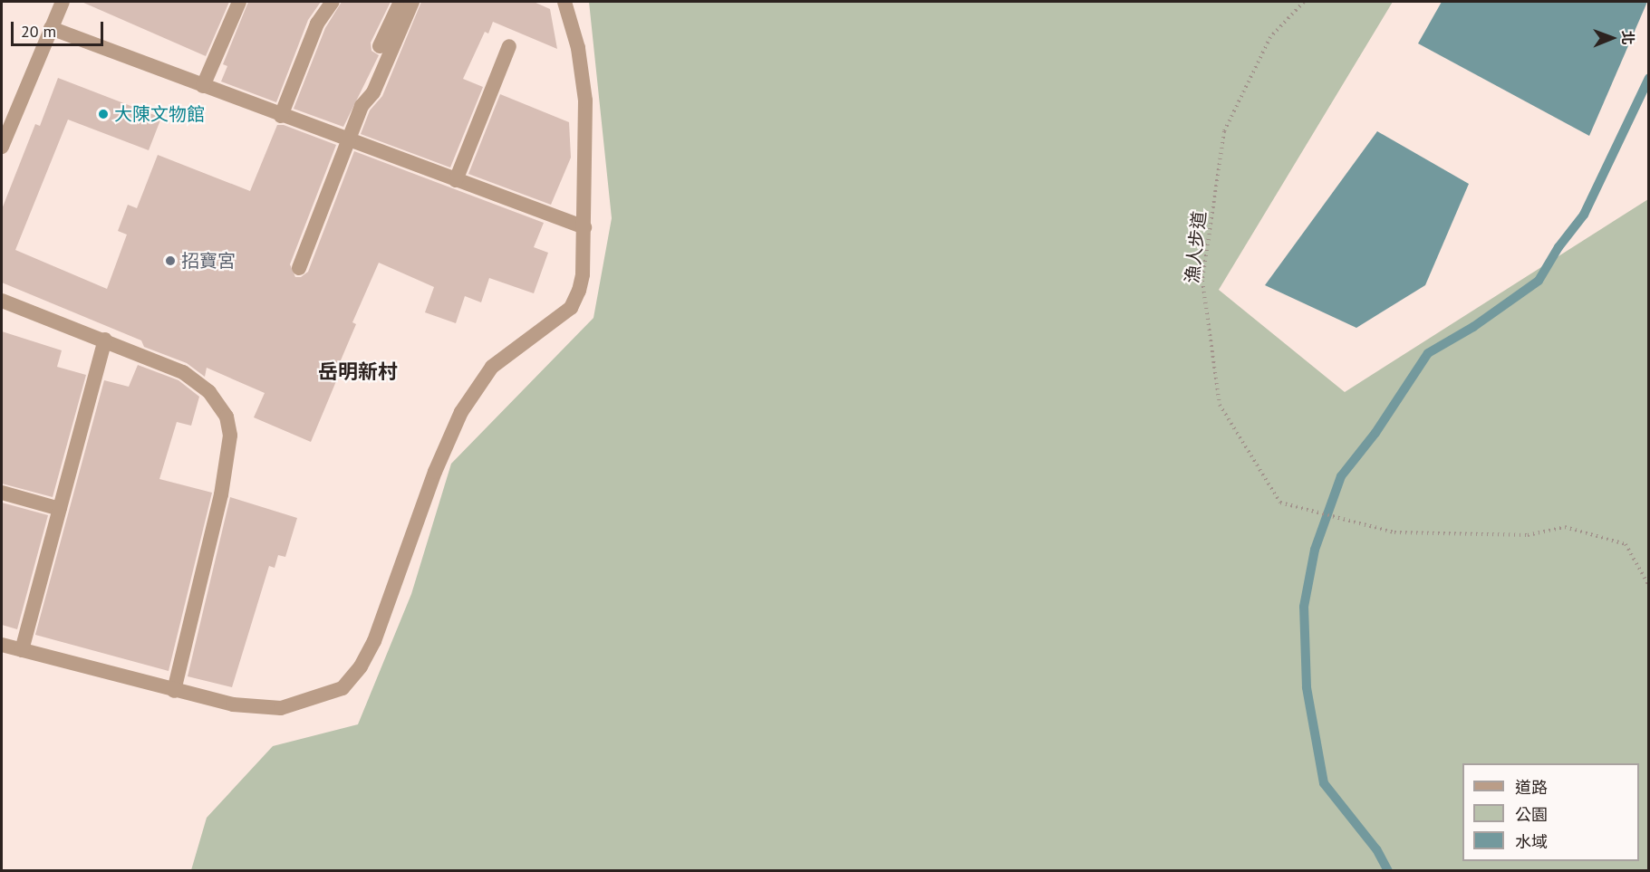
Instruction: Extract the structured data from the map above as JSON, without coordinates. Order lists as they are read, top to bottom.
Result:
{
  "streets": {
    "path": ["漁人步道"]
  },
  "districts": ["岳明新村"],
  "places": ["大陳文物館", "招寶宮"],
  "legend": ["道路", "公園", "水域"],
  "scale_bar": "20 m",
  "north": "right"
}
